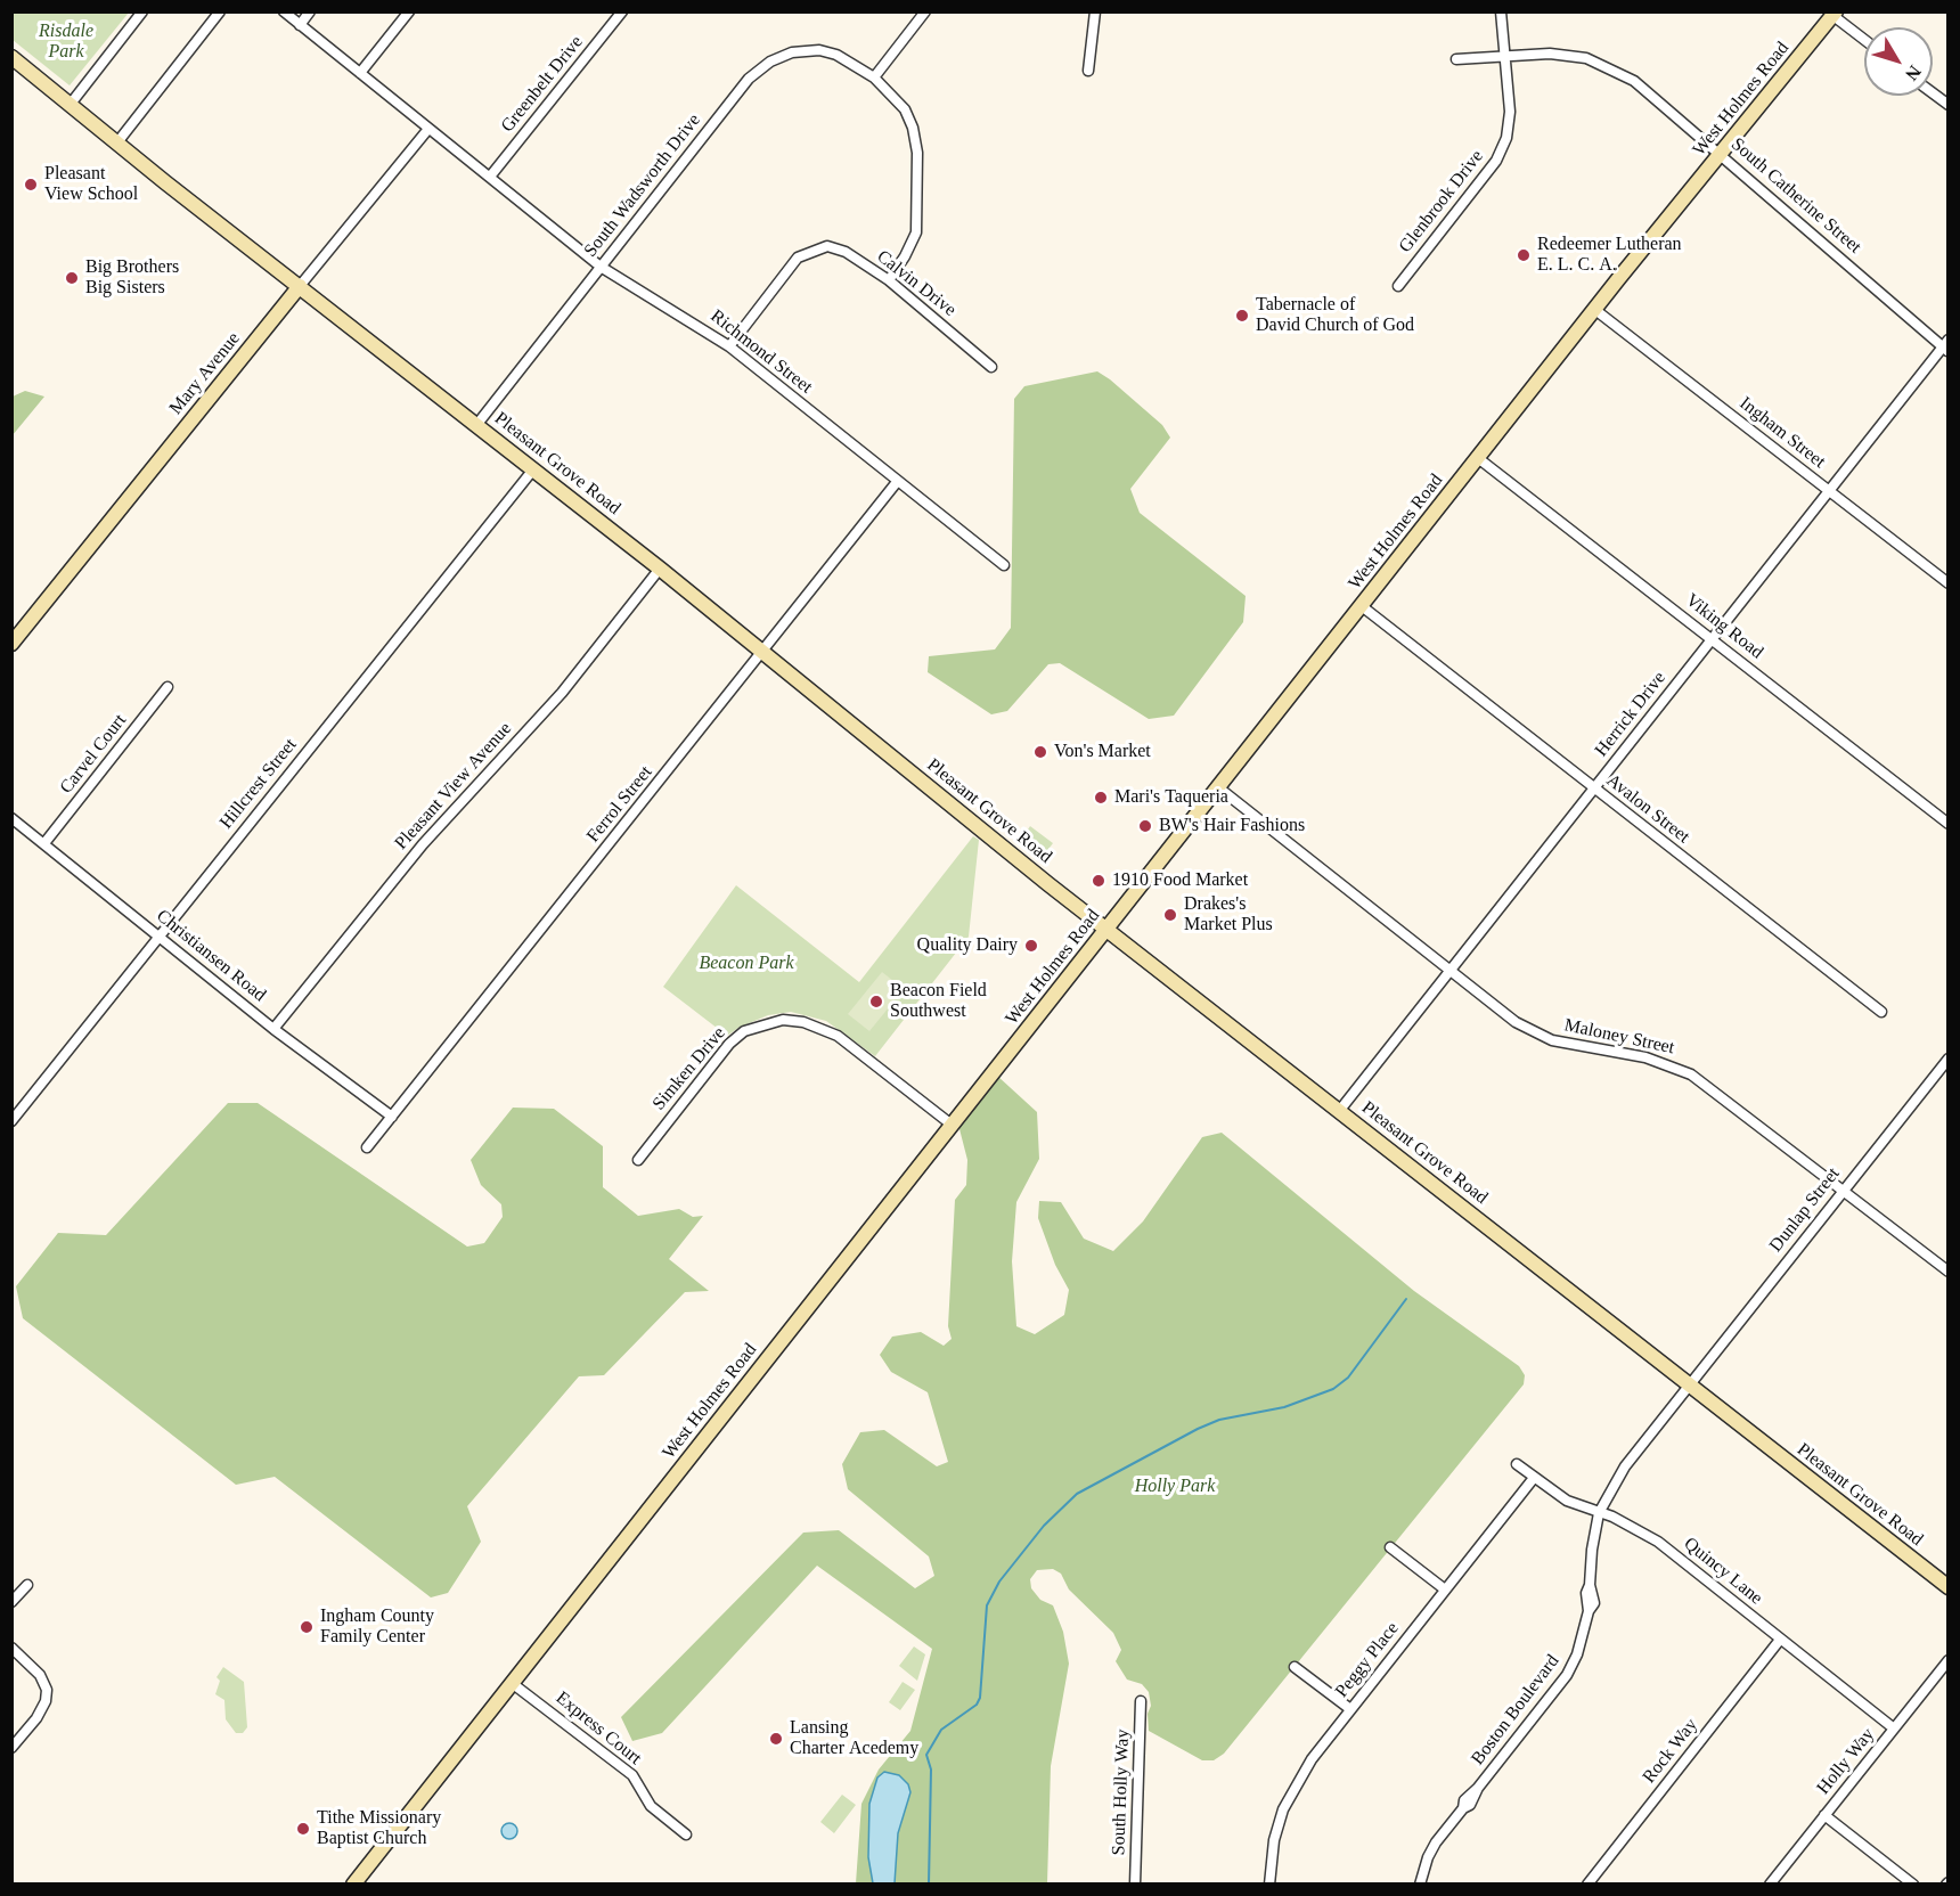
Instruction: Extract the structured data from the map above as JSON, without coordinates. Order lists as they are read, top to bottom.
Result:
{
  "streets": {
    "street": [
      "Greenbelt Drive",
      "West Holmes Road",
      "South Wadsworth Drive",
      "South Catherine Street",
      "Glenbrook Drive",
      "Calvin Drive",
      "Richmond Street",
      "Mary Avenue",
      "Ingham Street",
      "Pleasant Grove Road",
      "Viking Road",
      "Herrick Drive",
      "Carvel Court",
      "Hillcrest Street",
      "Pleasant View Avenue",
      "Ferrol Street",
      "Avalon Street",
      "Christiansen Road",
      "Maloney Street",
      "Simken Drive",
      "Dunlap Street",
      "Quincy Lane",
      "Peggy Place",
      "Boston Boulevard",
      "Express Court",
      "Rock Way",
      "Holly Way",
      "South Holly Way"
    ]
  },
  "crossings": [
    ["Greenbelt Drive", "Richmond Street"],
    ["West Holmes Road", "South Catherine Street"],
    ["West Holmes Road", "Ingham Street"],
    ["West Holmes Road", "Pleasant Grove Road"],
    ["West Holmes Road", "Viking Road"],
    ["West Holmes Road", "Avalon Street"],
    ["West Holmes Road", "Maloney Street"],
    ["West Holmes Road", "Simken Drive"],
    ["West Holmes Road", "Express Court"],
    ["South Wadsworth Drive", "Calvin Drive"],
    ["South Wadsworth Drive", "Richmond Street"],
    ["South Wadsworth Drive", "Pleasant Grove Road"],
    ["South Catherine Street", "Glenbrook Drive"],
    ["South Catherine Street", "Herrick Drive"],
    ["Calvin Drive", "Richmond Street"],
    ["Richmond Street", "Mary Avenue"],
    ["Richmond Street", "Ferrol Street"],
    ["Mary Avenue", "Pleasant Grove Road"],
    ["Ingham Street", "Herrick Drive"],
    ["Pleasant Grove Road", "Herrick Drive"],
    ["Pleasant Grove Road", "Hillcrest Street"],
    ["Pleasant Grove Road", "Pleasant View Avenue"],
    ["Pleasant Grove Road", "Ferrol Street"],
    ["Pleasant Grove Road", "Dunlap Street"],
    ["Pleasant Grove Road", "Boston Boulevard"],
    ["Viking Road", "Herrick Drive"],
    ["Herrick Drive", "Avalon Street"],
    ["Herrick Drive", "Maloney Street"],
    ["Carvel Court", "Christiansen Road"],
    ["Hillcrest Street", "Christiansen Road"],
    ["Pleasant View Avenue", "Christiansen Road"],
    ["Ferrol Street", "Christiansen Road"],
    ["Maloney Street", "Dunlap Street"],
    ["Dunlap Street", "Boston Boulevard"],
    ["Quincy Lane", "Peggy Place"],
    ["Quincy Lane", "Boston Boulevard"],
    ["Quincy Lane", "Rock Way"],
    ["Quincy Lane", "Holly Way"]
  ],
  "parks": ["Risdale Park", "Beacon Park", "Holly Park"],
  "places": [
    "Pleasant View School",
    "Redeemer Lutheran E. L. C. A.",
    "Big Brothers Big Sisters",
    "Tabernacle of David Church of God",
    "Von's Market",
    "Mari's Taqueria",
    "BW's Hair Fashions",
    "1910 Food Market",
    "Drakes's Market Plus",
    "Quality Dairy",
    "Beacon Field Southwest",
    "Ingham County Family Center",
    "Lansing Charter Acedemy",
    "Tithe Missionary Baptist Church"
  ],
  "north": "bottom right"
}
